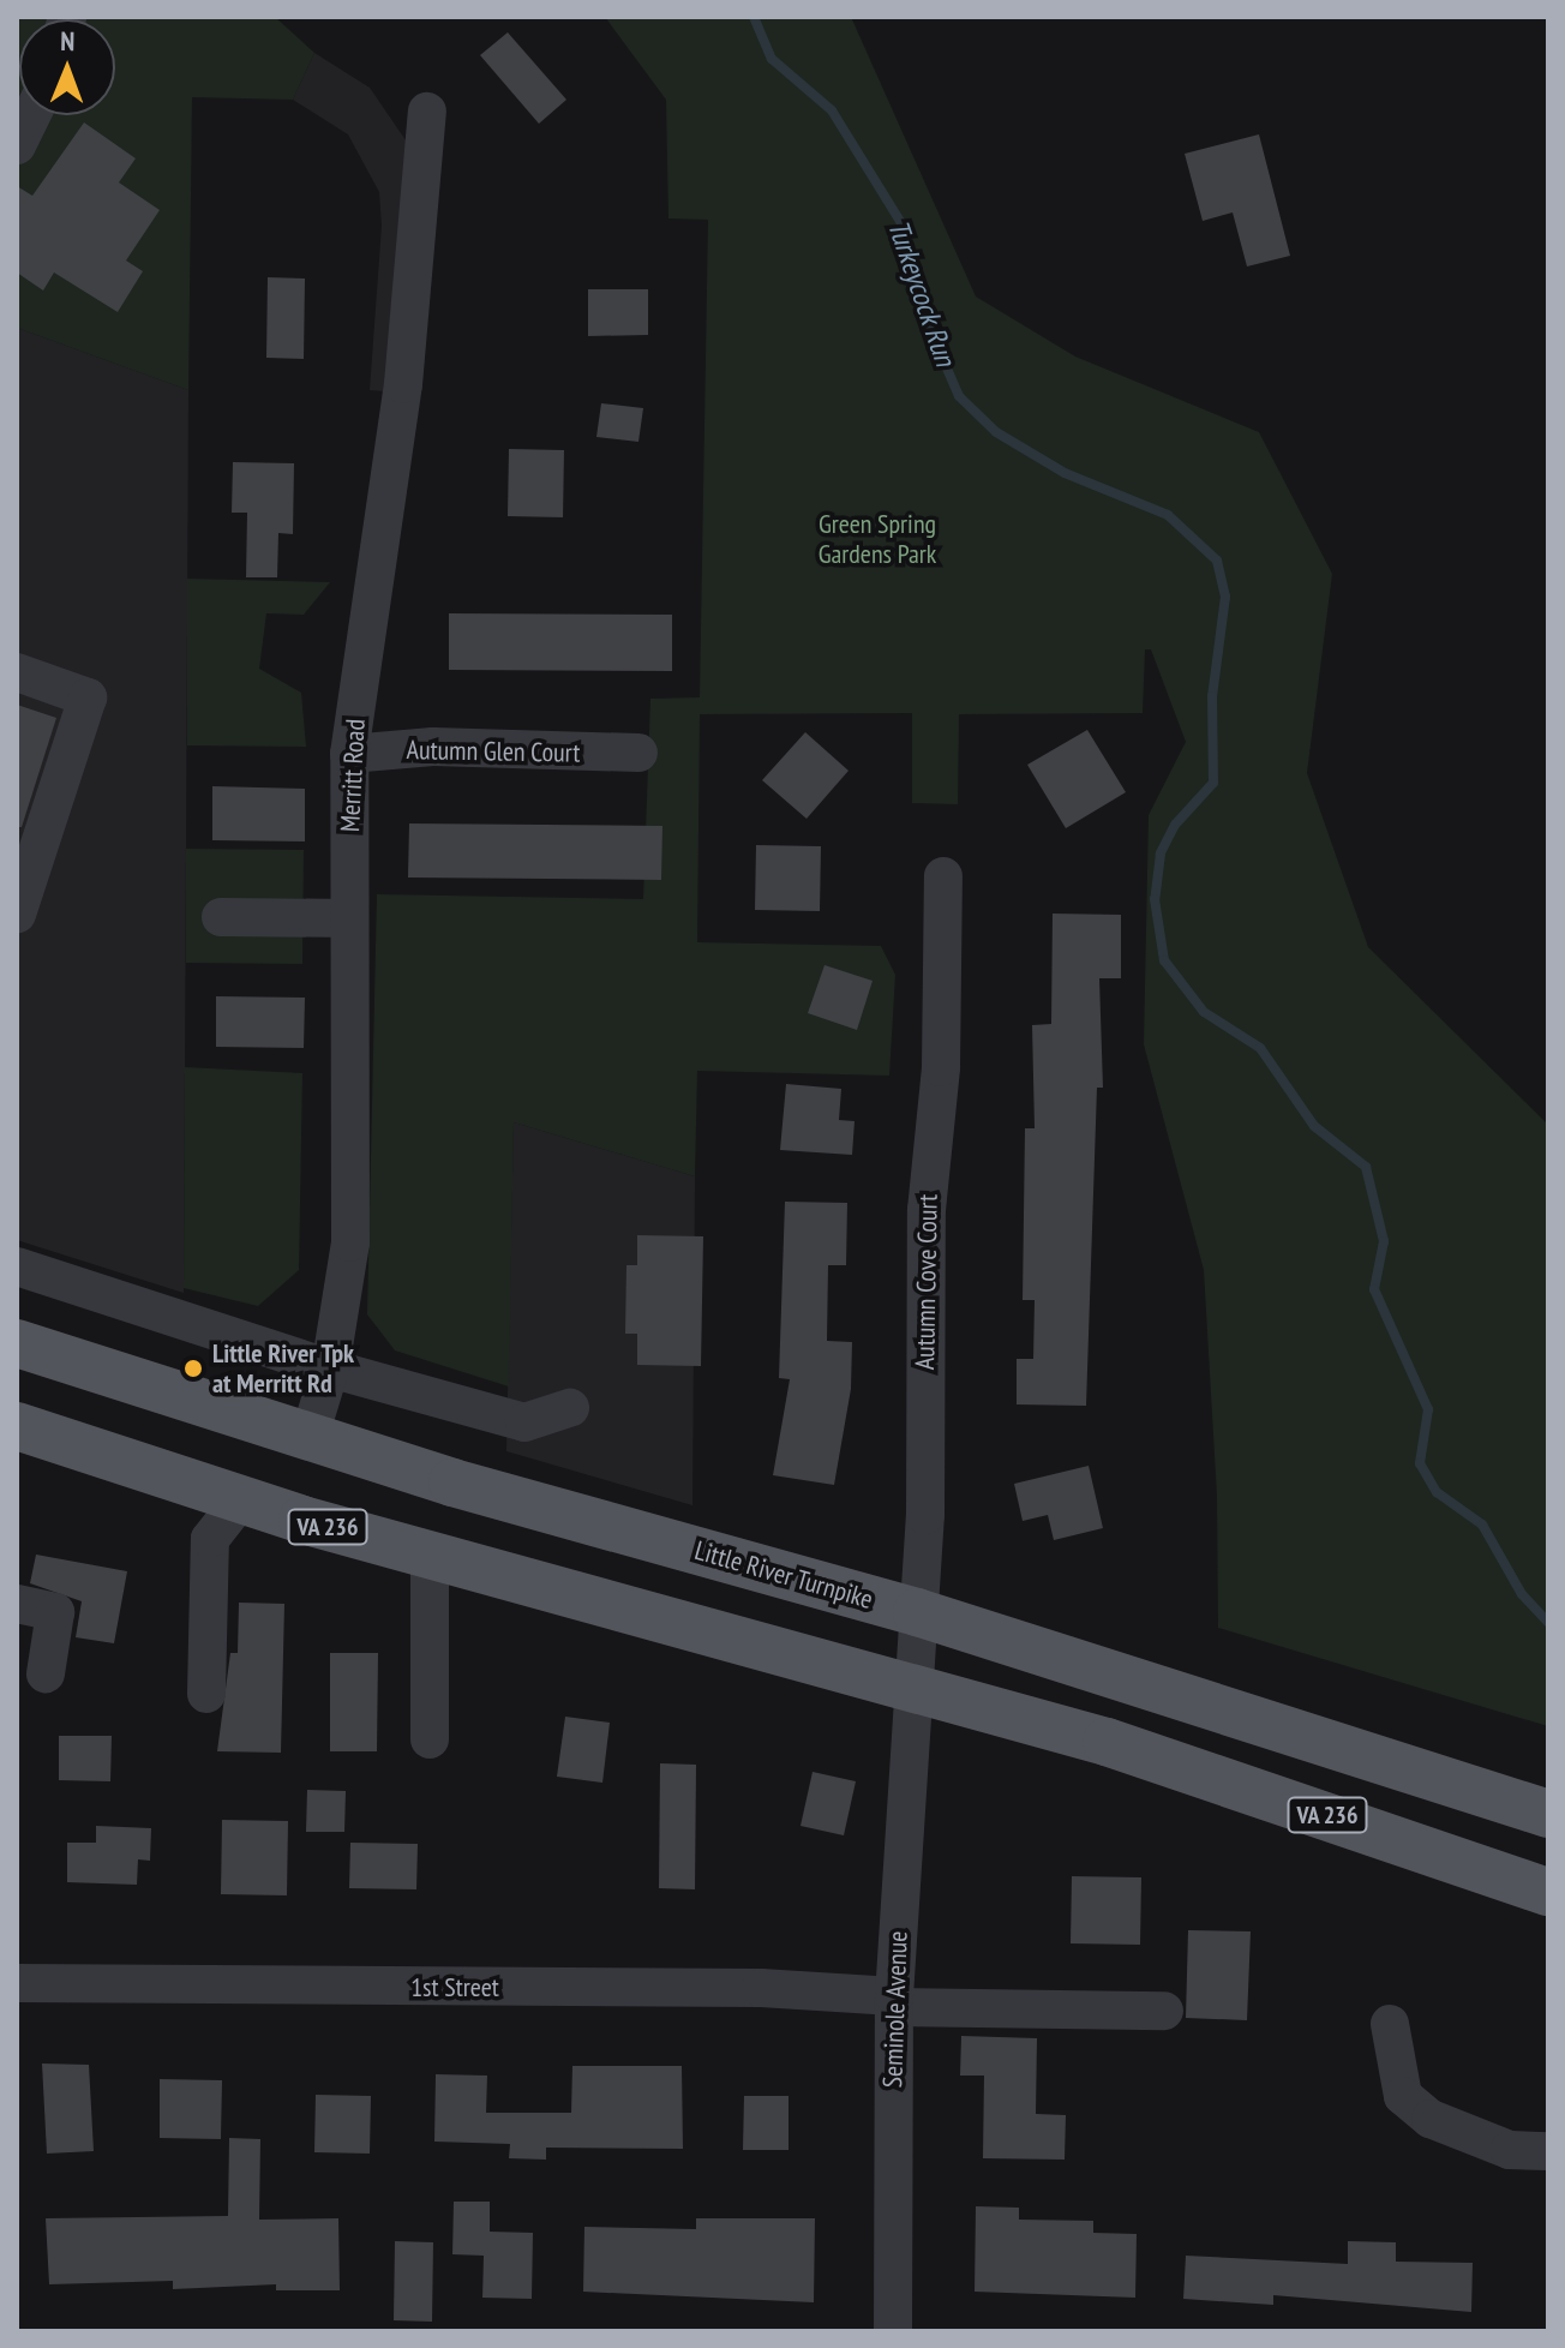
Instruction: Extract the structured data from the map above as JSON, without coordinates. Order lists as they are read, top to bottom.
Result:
{
  "streets": {
    "main road": ["VA 236", "Little River Turnpike"],
    "street": [
      "Autumn Glen Court",
      "Merritt Road",
      "Autumn Cove Court",
      "1st Street",
      "Seminole Avenue"
    ]
  },
  "crossings": [
    ["Autumn Glen Court", "Merritt Road"],
    ["Merritt Road", "Little River Turnpike"],
    ["Autumn Cove Court", "VA 236"],
    ["Autumn Cove Court", "Little River Turnpike"],
    ["Autumn Cove Court", "Seminole Avenue"],
    ["VA 236", "Seminole Avenue"],
    ["1st Street", "Seminole Avenue"]
  ],
  "water": ["Turkeycock Run"],
  "parks": ["Green Spring Gardens Park"],
  "places": ["Little River Tpk at Merritt Rd"],
  "north": "top"
}
